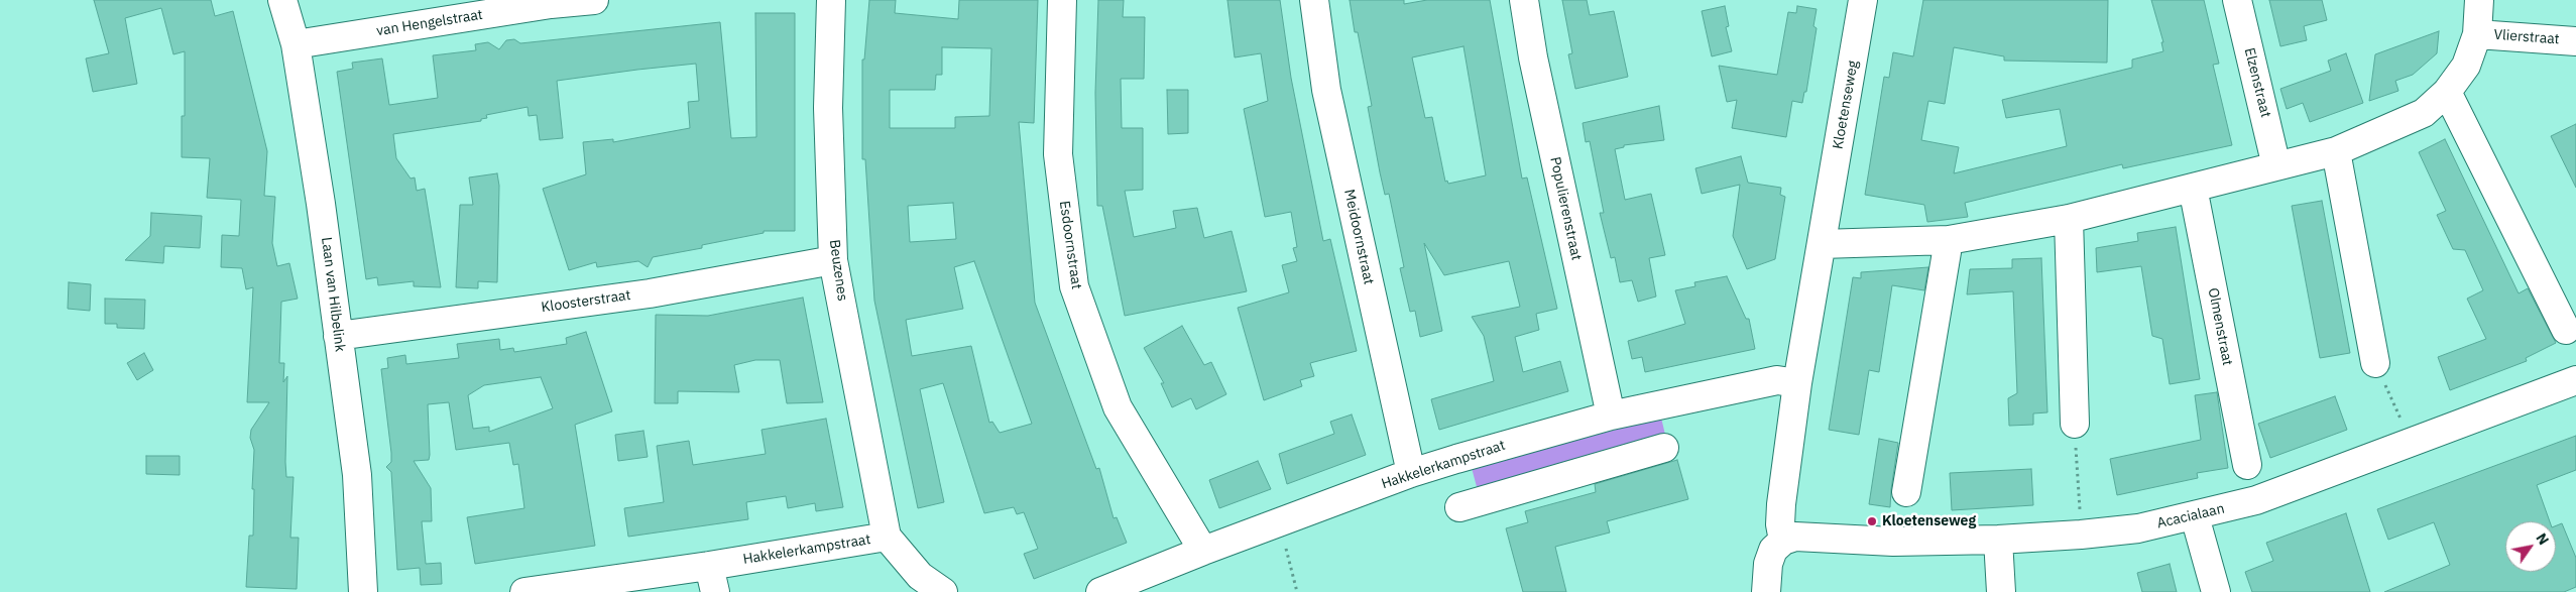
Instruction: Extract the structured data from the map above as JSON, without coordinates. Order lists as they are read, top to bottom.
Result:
{
  "streets": {
    "street": [
      "van Hengelstraat",
      "Vlierstraat",
      "Elzenstraat",
      "Kloetenseweg",
      "Populierenstraat",
      "Meidoornstraat",
      "Esdoornstraat",
      "Beuzenes",
      "Laan van Hilbelink",
      "Kloosterstraat",
      "Olmenstraat",
      "Hakkelerkampstraat",
      "Acacialaan"
    ]
  },
  "crossings": [
    ["van Hengelstraat", "Laan van Hilbelink"],
    ["Kloetenseweg", "Hakkelerkampstraat"],
    ["Kloetenseweg", "Acacialaan"],
    ["Populierenstraat", "Hakkelerkampstraat"],
    ["Meidoornstraat", "Hakkelerkampstraat"],
    ["Esdoornstraat", "Hakkelerkampstraat"],
    ["Beuzenes", "Kloosterstraat"],
    ["Beuzenes", "Hakkelerkampstraat"],
    ["Laan van Hilbelink", "Kloosterstraat"]
  ],
  "places": ["Kloetenseweg"],
  "north": "top right"
}
